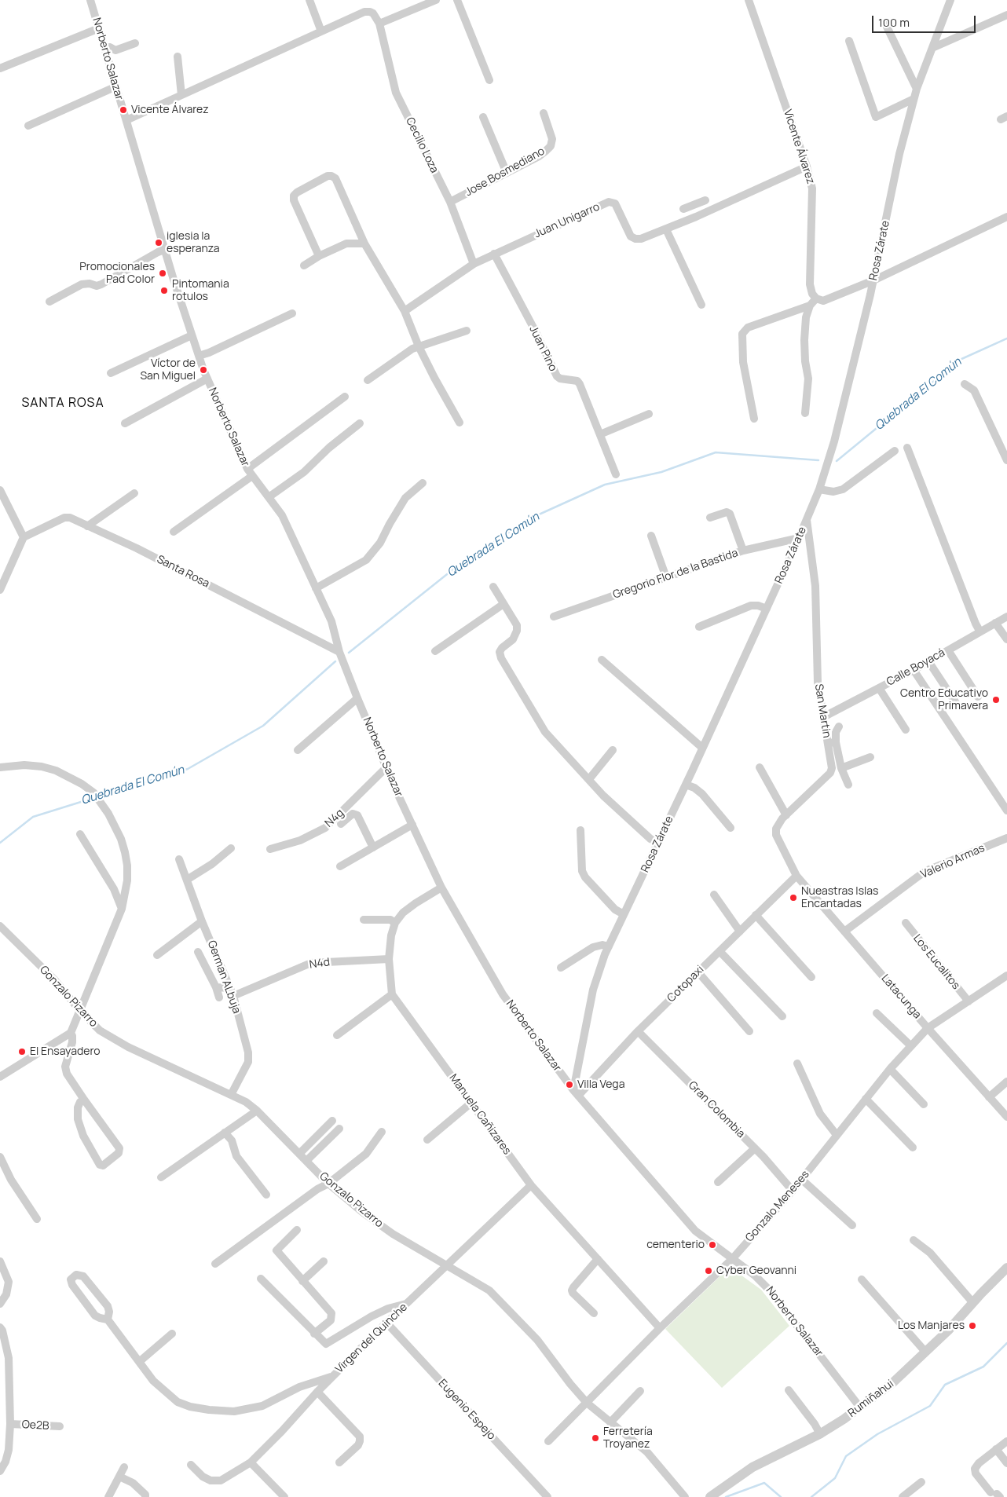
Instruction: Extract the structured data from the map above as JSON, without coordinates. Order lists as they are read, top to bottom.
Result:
{
  "streets": {
    "street": [
      "Norberto Salazar",
      "Cecilio Loza",
      "Vicente Álvarez",
      "Jose Bosmediano",
      "Juan Unigarro",
      "Rosa Zárate",
      "Juan Pino",
      "Santa Rosa",
      "Gregorio Flor de la Bastida",
      "Calle Boyacá",
      "San Martin",
      "N4g",
      "Valerio Armas",
      "Los Eucalitos",
      "N4d",
      "German ALbuja",
      "Cotopaxi",
      "Gonzalo Pizarro",
      "Latacunga",
      "Gran Colombia",
      "Manuela Cañizares",
      "Gonzalo Meneses",
      "Virgen del Quinche",
      "Rumiñahui",
      "Eugenio Espejo",
      "Oe2B"
    ]
  },
  "crossings": [
    ["Norberto Salazar", "Rosa Zárate"],
    ["Norberto Salazar", "Santa Rosa"],
    ["Norberto Salazar", "N4g"],
    ["Norberto Salazar", "Cotopaxi"],
    ["Norberto Salazar", "Gonzalo Meneses"],
    ["Norberto Salazar", "Rumiñahui"],
    ["Cecilio Loza", "Jose Bosmediano"],
    ["Cecilio Loza", "Juan Unigarro"],
    ["Vicente Álvarez", "Juan Unigarro"],
    ["Juan Unigarro", "Juan Pino"],
    ["Rosa Zárate", "Gregorio Flor de la Bastida"],
    ["Rosa Zárate", "San Martin"],
    ["Rosa Zárate", "Cotopaxi"],
    ["Calle Boyacá", "San Martin"],
    ["San Martin", "Cotopaxi"],
    ["San Martin", "Latacunga"],
    ["Valerio Armas", "Latacunga"],
    ["Los Eucalitos", "Gonzalo Meneses"],
    ["N4d", "German ALbuja"],
    ["German ALbuja", "Gonzalo Pizarro"],
    ["Cotopaxi", "Latacunga"],
    ["Cotopaxi", "Gran Colombia"],
    ["Gonzalo Pizarro", "Gonzalo Meneses"],
    ["Gonzalo Pizarro", "Virgen del Quinche"],
    ["Latacunga", "Gonzalo Meneses"],
    ["Gran Colombia", "Gonzalo Meneses"],
    ["Manuela Cañizares", "Gonzalo Meneses"],
    ["Manuela Cañizares", "Virgen del Quinche"],
    ["Virgen del Quinche", "Eugenio Espejo"]
  ],
  "districts": ["SANTA ROSA"],
  "water": ["Quebrada El Común"],
  "places": [
    "Vicente Álvarez",
    "iglesia la esperanza",
    "Promocionales Pad Color",
    "Pintomania rotulos",
    "Víctor de San Miguel",
    "Centro Educativo Primavera",
    "Nueastras Islas Encantadas",
    "El Ensayadero",
    "Villa Vega",
    "cementerio",
    "Cyber Geovanni",
    "Los Manjares",
    "Ferretería Troyanez"
  ],
  "scale_bar": "100 m"
}
